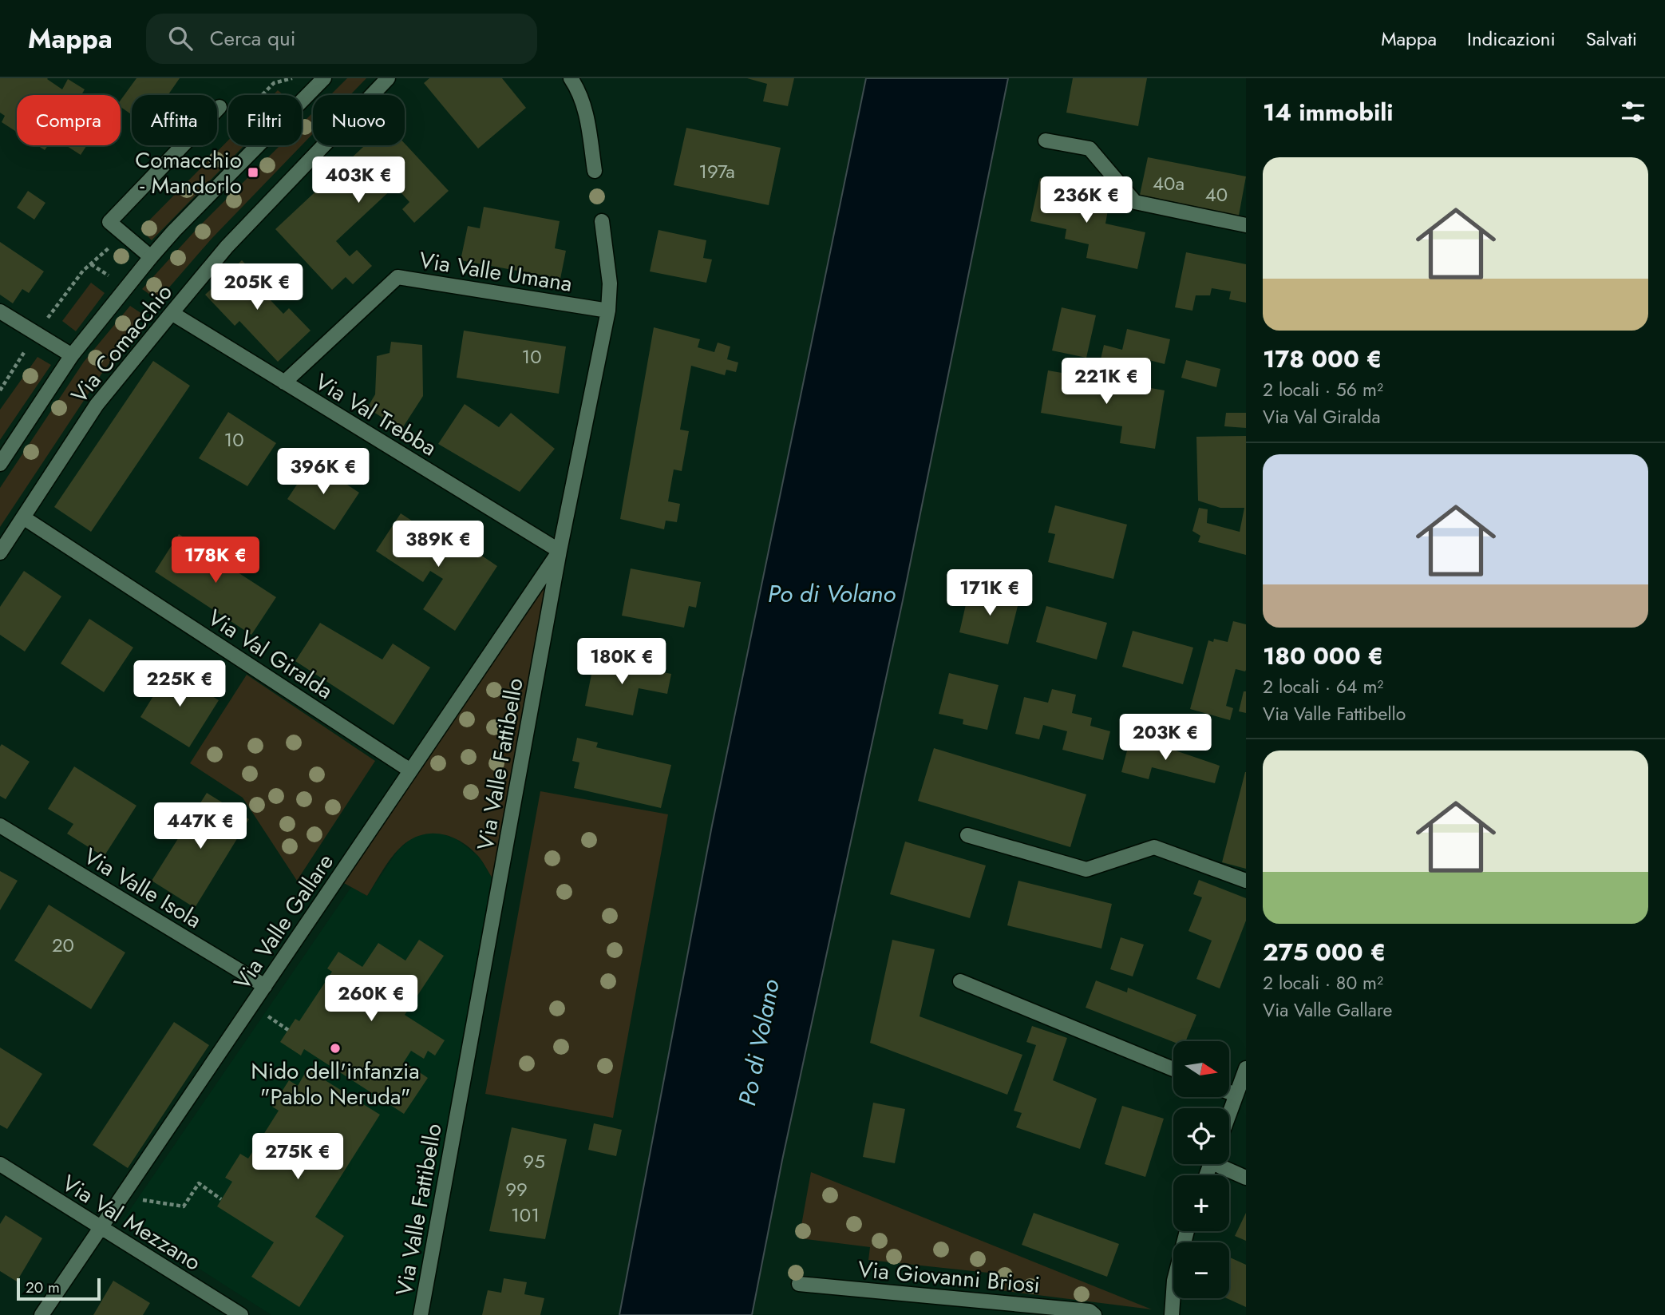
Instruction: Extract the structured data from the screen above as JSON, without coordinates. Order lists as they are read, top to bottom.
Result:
{
  "streets": {
    "street": [
      "Via Valle Umana",
      "Via Comacchio",
      "Via Val Trebba",
      "Via Val Giralda",
      "Via Valle Fattibello",
      "Via Valle Isola",
      "Via Valle Gallare",
      "Via Val Mezzano",
      "Via Giovanni Briosi"
    ]
  },
  "crossings": [
    ["Via Valle Umana", "Via Val Trebba"],
    ["Via Valle Umana", "Via Valle Fattibello"],
    ["Via Comacchio", "Via Val Trebba"],
    ["Via Comacchio", "Via Val Giralda"],
    ["Via Val Trebba", "Via Valle Fattibello"],
    ["Via Val Trebba", "Via Valle Gallare"],
    ["Via Val Giralda", "Via Valle Gallare"],
    ["Via Valle Fattibello", "Via Valle Gallare"],
    ["Via Valle Isola", "Via Valle Gallare"],
    ["Via Valle Gallare", "Via Val Mezzano"]
  ],
  "water": ["Po di Volano"],
  "places": {
    "transit": ["Comacchio - Mandorlo"],
    "other": ["Nido dell'infanzia \"Pablo Neruda\""]
  },
  "house_numbers": [
    "197a",
    "40a",
    "40",
    "10",
    "10",
    "20",
    "95",
    "99",
    "101"
  ],
  "scale_bar": "20 m",
  "north": "right",
  "page": {
    "header": "Mappa",
    "search": "Cerca qui",
    "nav": ["Mappa", "Indicazioni", "Salvati"],
    "heading": "14 immobili",
    "chip": [
      "Compra",
      "Affitta",
      "Filtri",
      "Nuovo"
    ],
    "list": [
      {
        "name": "178 000 €",
        "note": "2 locali · 56 m² · Via Val Giralda"
      },
      {
        "name": "180 000 €",
        "note": "2 locali · 64 m² · Via Valle Fattibello"
      },
      {
        "name": "275 000 €",
        "note": "2 locali · 80 m² · Via Valle Gallare"
      }
    ],
    "price": [
      "403K €",
      "236K €",
      "205K €",
      "221K €",
      "396K €",
      "389K €",
      "178K €",
      "171K €",
      "180K €",
      "225K €",
      "203K €",
      "447K €",
      "260K €",
      "275K €"
    ],
    "map_buttons": ["+", "−"],
    "scale": "20 m"
  }
}
